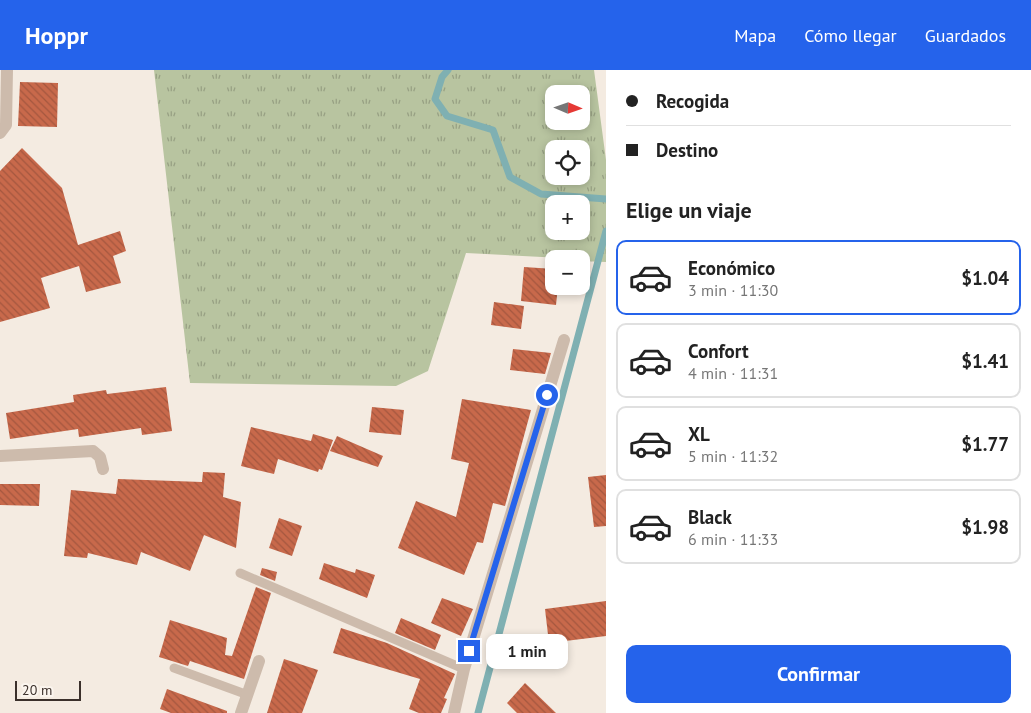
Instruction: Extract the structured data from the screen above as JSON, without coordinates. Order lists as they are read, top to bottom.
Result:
{
  "scale_bar": "20 m",
  "north": "right",
  "page": {
    "header": "Hoppr",
    "nav": ["Mapa", "Cómo llegar", "Guardados"],
    "banner": ["Recogida", "Destino"],
    "map_buttons": ["+", "−"],
    "heading": "Elige un viaje",
    "list": [
      {
        "name": "Económico",
        "note": "3 min · 11:30",
        "value": "$1.04"
      },
      {
        "name": "Confort",
        "note": "4 min · 11:31",
        "value": "$1.41"
      },
      {
        "name": "XL",
        "note": "5 min · 11:32",
        "value": "$1.77"
      },
      {
        "name": "Black",
        "note": "6 min · 11:33",
        "value": "$1.98"
      }
    ],
    "bubble": "1 min",
    "buttons": "Confirmar",
    "scale": "20 m"
  }
}
